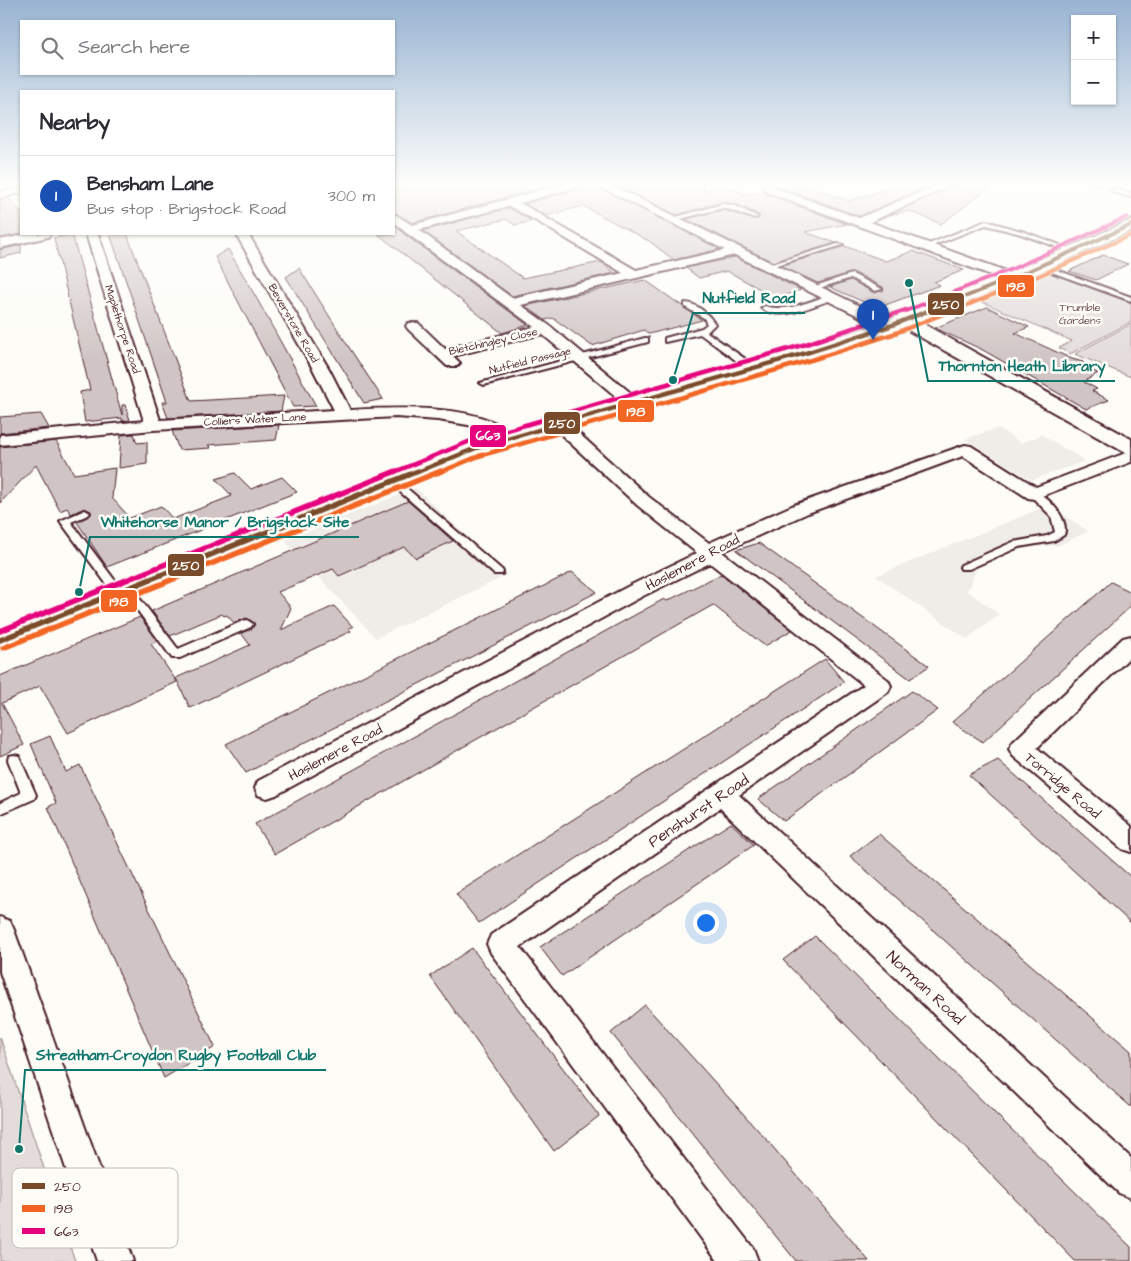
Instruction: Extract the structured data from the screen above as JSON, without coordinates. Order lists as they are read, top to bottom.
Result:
{
  "streets": {
    "street": [
      "Beverstone Road",
      "Maplethorpe Road",
      "Bletchingley Close",
      "Colliers Water Lane",
      "Haslemere Road",
      "Torridge Road",
      "Penshurst Road",
      "Norman Road"
    ],
    "lane": ["Nutfield Passage"]
  },
  "crossings": [
    ["Beverstone Road", "Colliers Water Lane"],
    ["Maplethorpe Road", "Colliers Water Lane"],
    ["Haslemere Road", "Penshurst Road"],
    ["Penshurst Road", "Norman Road"]
  ],
  "parks": ["Trumble Gardens"],
  "places": [
    "Thornton Heath Library",
    "Nutfield Road",
    "Whitehorse Manor / Brigstock Site",
    "Streatham-Croydon Rugby Football Club"
  ],
  "lines": ["transit line 250", "transit line 198", "transit line 663"],
  "legend": ["250", "198", "663"],
  "page": {
    "map_buttons": ["+", "−"],
    "search": "Search here",
    "heading": "Nearby",
    "list": [
      {
        "mark": "1",
        "name": "Bensham Lane",
        "note": "Bus stop · Brigstock Road",
        "value": "300 m"
      }
    ],
    "pins": "1"
  }
}
